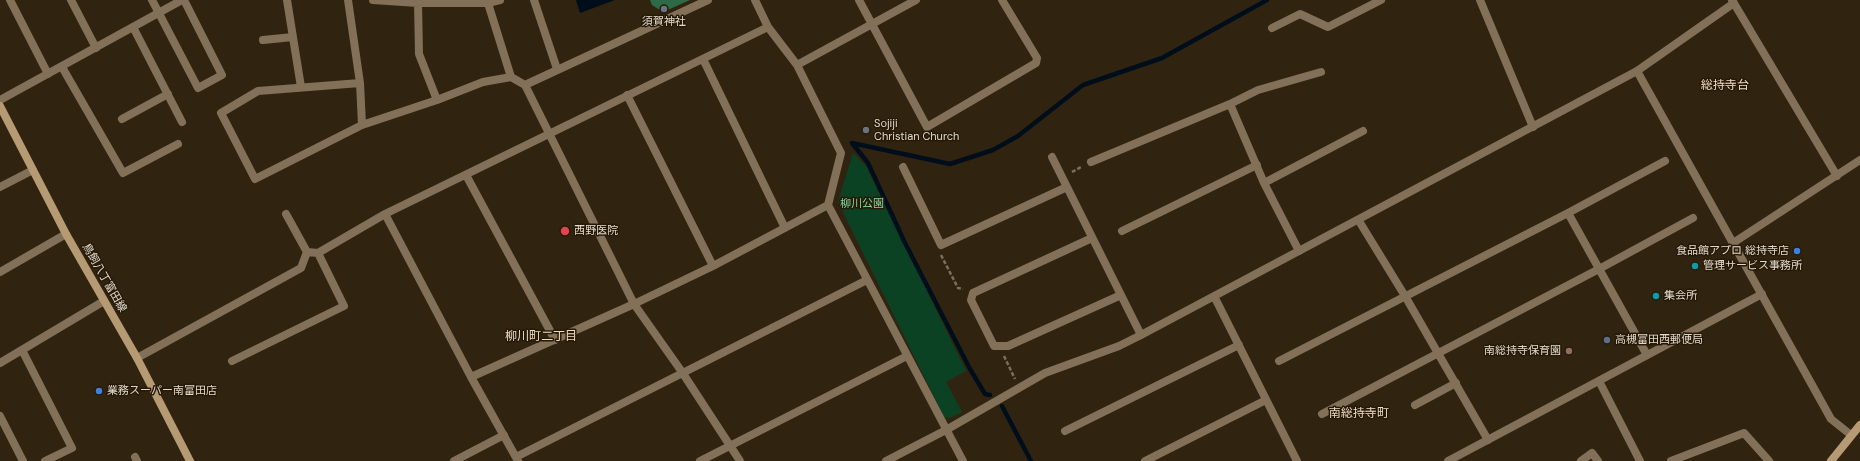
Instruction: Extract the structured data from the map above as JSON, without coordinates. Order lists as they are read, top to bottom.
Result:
{
  "streets": {
    "main road": ["鳥飼八丁富田線"]
  },
  "districts": ["総持寺台", "柳川町二丁目", "南総持寺町"],
  "parks": ["柳川公園"],
  "places": [
    "須賀神社",
    "Sojiji Christian Church",
    "西野医院",
    "食品館アプロ 総持寺店",
    "管理サービス事務所",
    "集会所",
    "高槻富田西郵便局",
    "南総持寺保育園",
    "業務スーパー南富田店"
  ]
}
